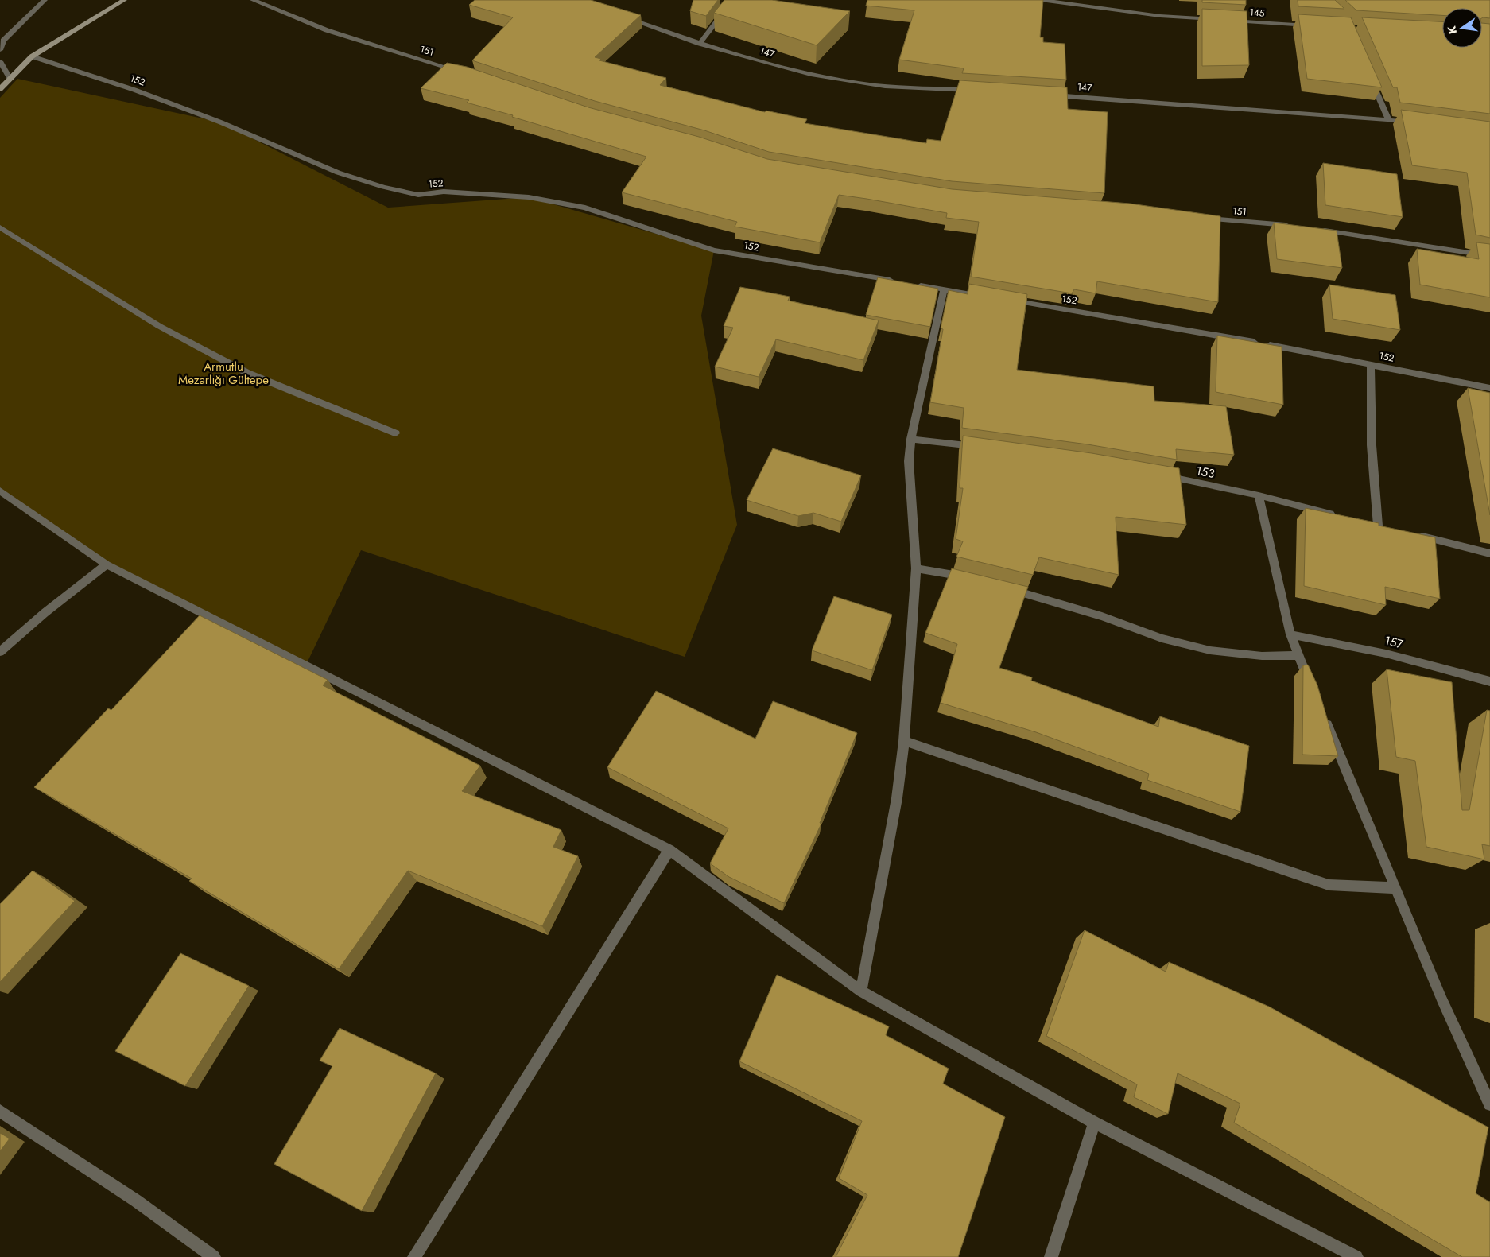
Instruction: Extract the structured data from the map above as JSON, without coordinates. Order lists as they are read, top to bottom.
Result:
{
  "streets": {
    "street": [
      "145",
      "151",
      "147",
      "152",
      "153",
      "157"
    ]
  },
  "parks": ["Armutlu Mezarlığı Gültepe"],
  "north": "left"
}
